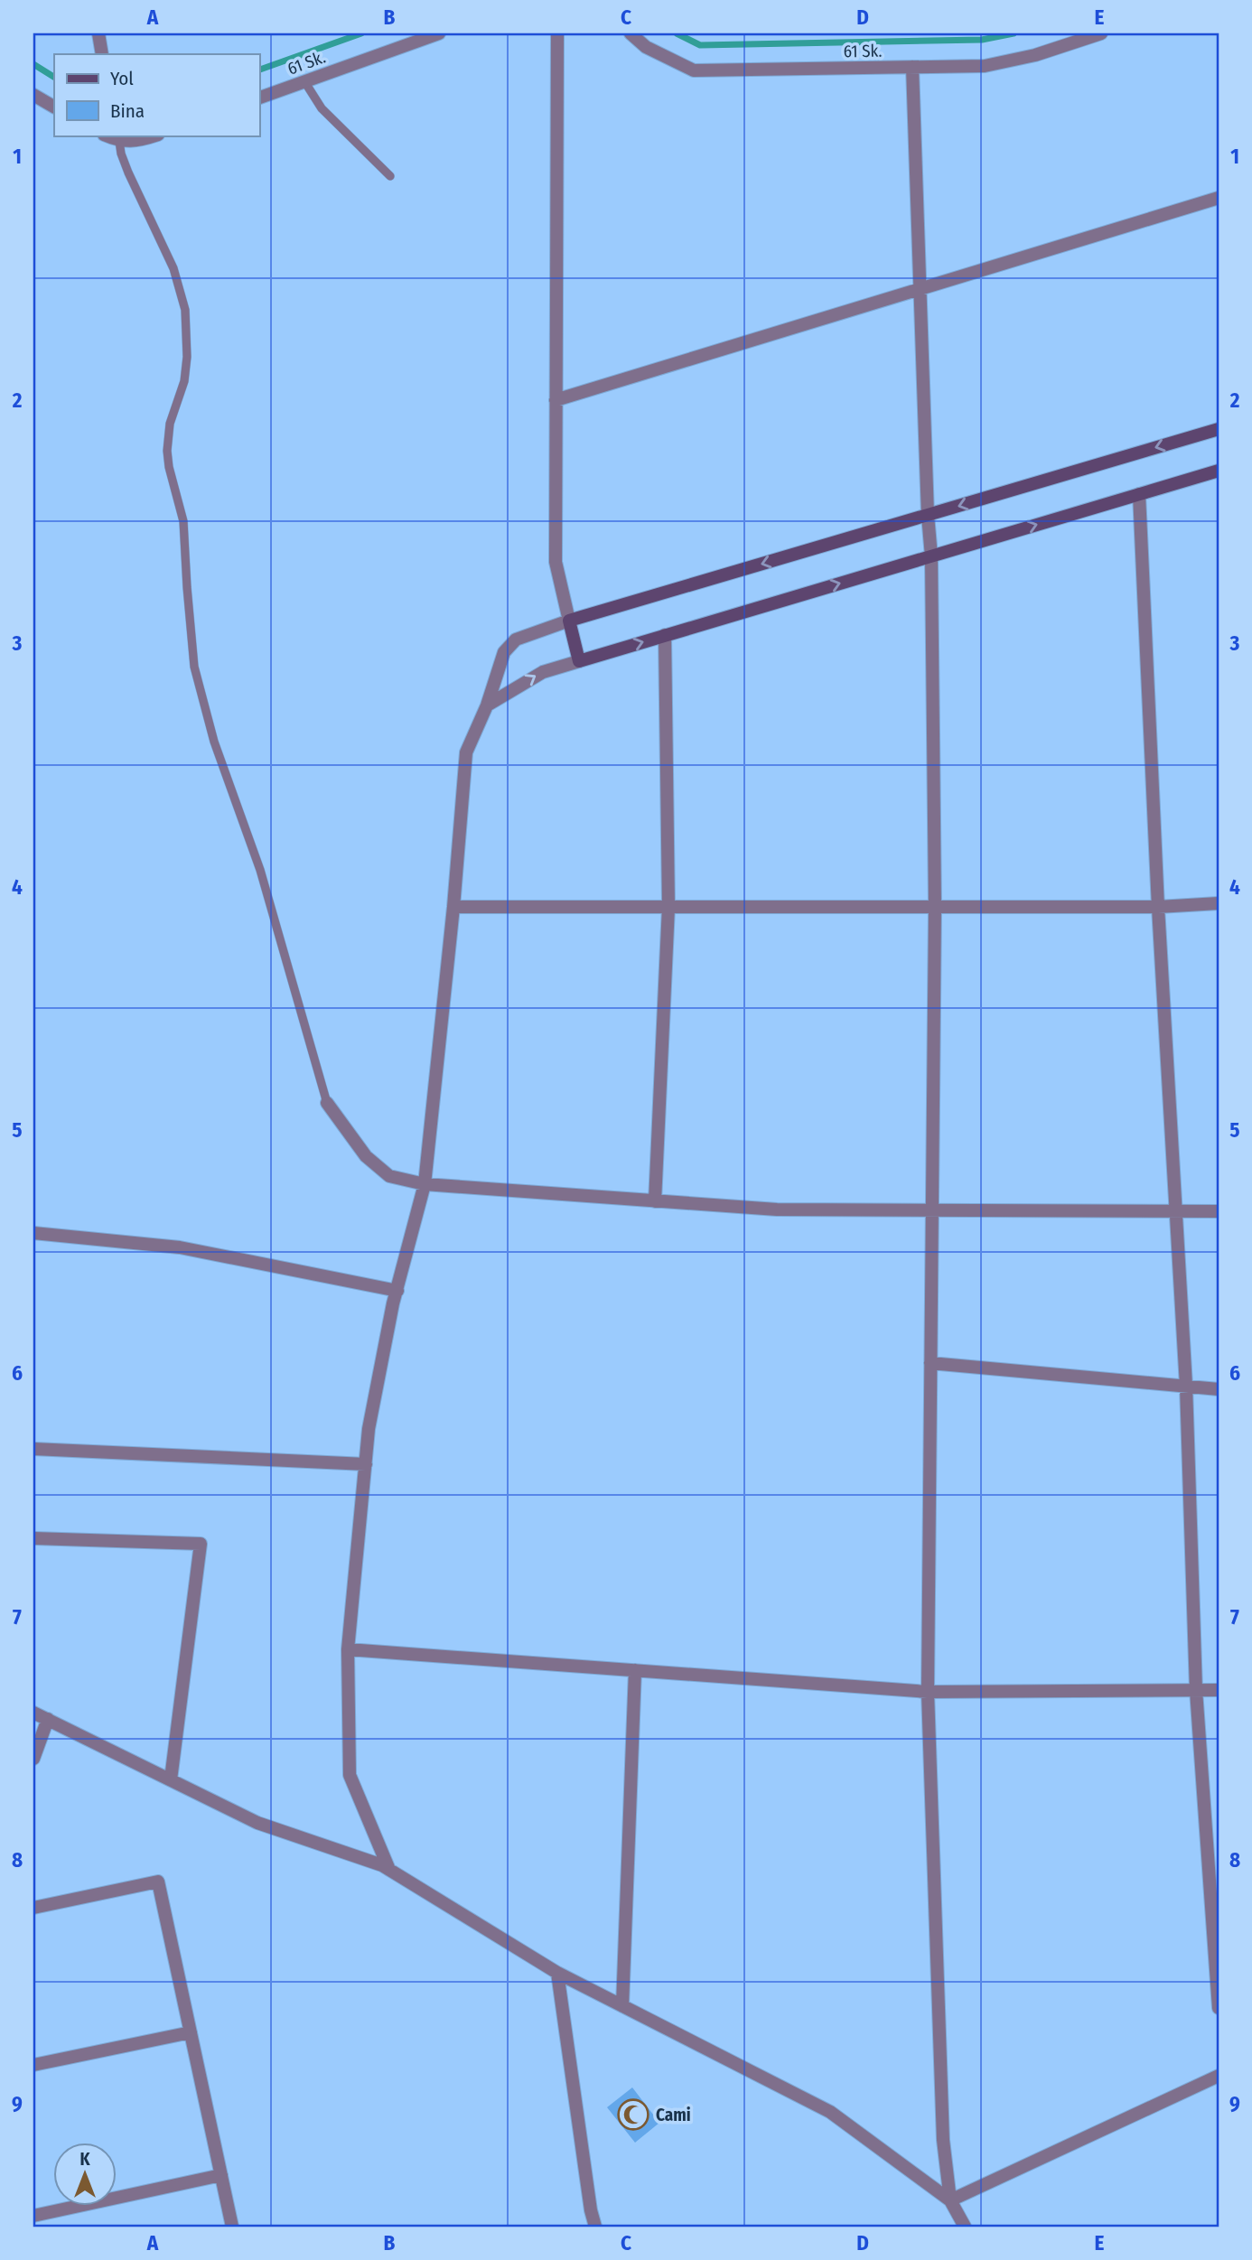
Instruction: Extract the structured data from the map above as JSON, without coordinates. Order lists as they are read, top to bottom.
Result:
{
  "streets": {
    "street": ["61 Sk."]
  },
  "places": {
    "mosque": ["Cami"]
  },
  "legend": ["Yol", "Bina"],
  "north": "top",
  "grid": {
    "columns": [
      "A",
      "B",
      "C",
      "D",
      "E"
    ],
    "rows": [
      "1",
      "2",
      "3",
      "4",
      "5",
      "6",
      "7",
      "8",
      "9"
    ]
  }
}
